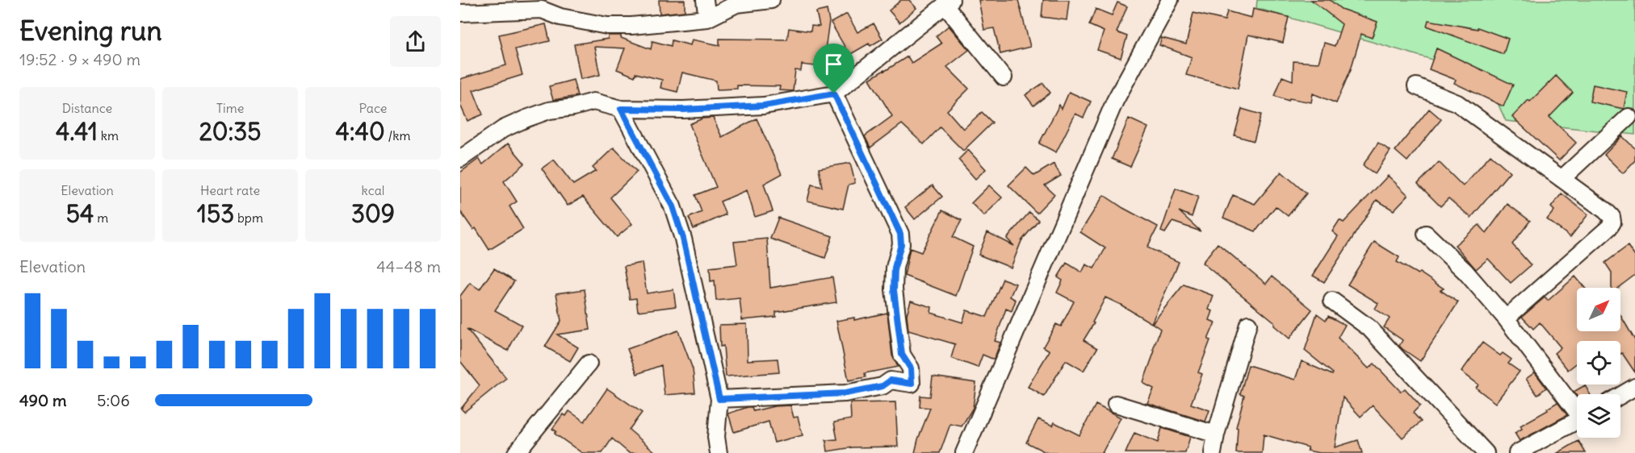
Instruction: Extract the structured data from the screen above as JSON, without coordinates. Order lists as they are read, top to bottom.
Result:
{
  "north": "top right",
  "page": {
    "heading": ["Evening run", "19:52 · 9 × 490 m"],
    "stats": [
      ["Distance", "4.41 km"],
      ["Time", "20:35"],
      ["Pace", "4:40 /km"],
      ["Elevation", "54 m"],
      ["Heart rate", "153 bpm"],
      ["kcal", "309"]
    ],
    "chart": ["Elevation", "44–48 m"],
    "list": [
      {
        "name": "490 m",
        "note": "5:06"
      }
    ]
  }
}
